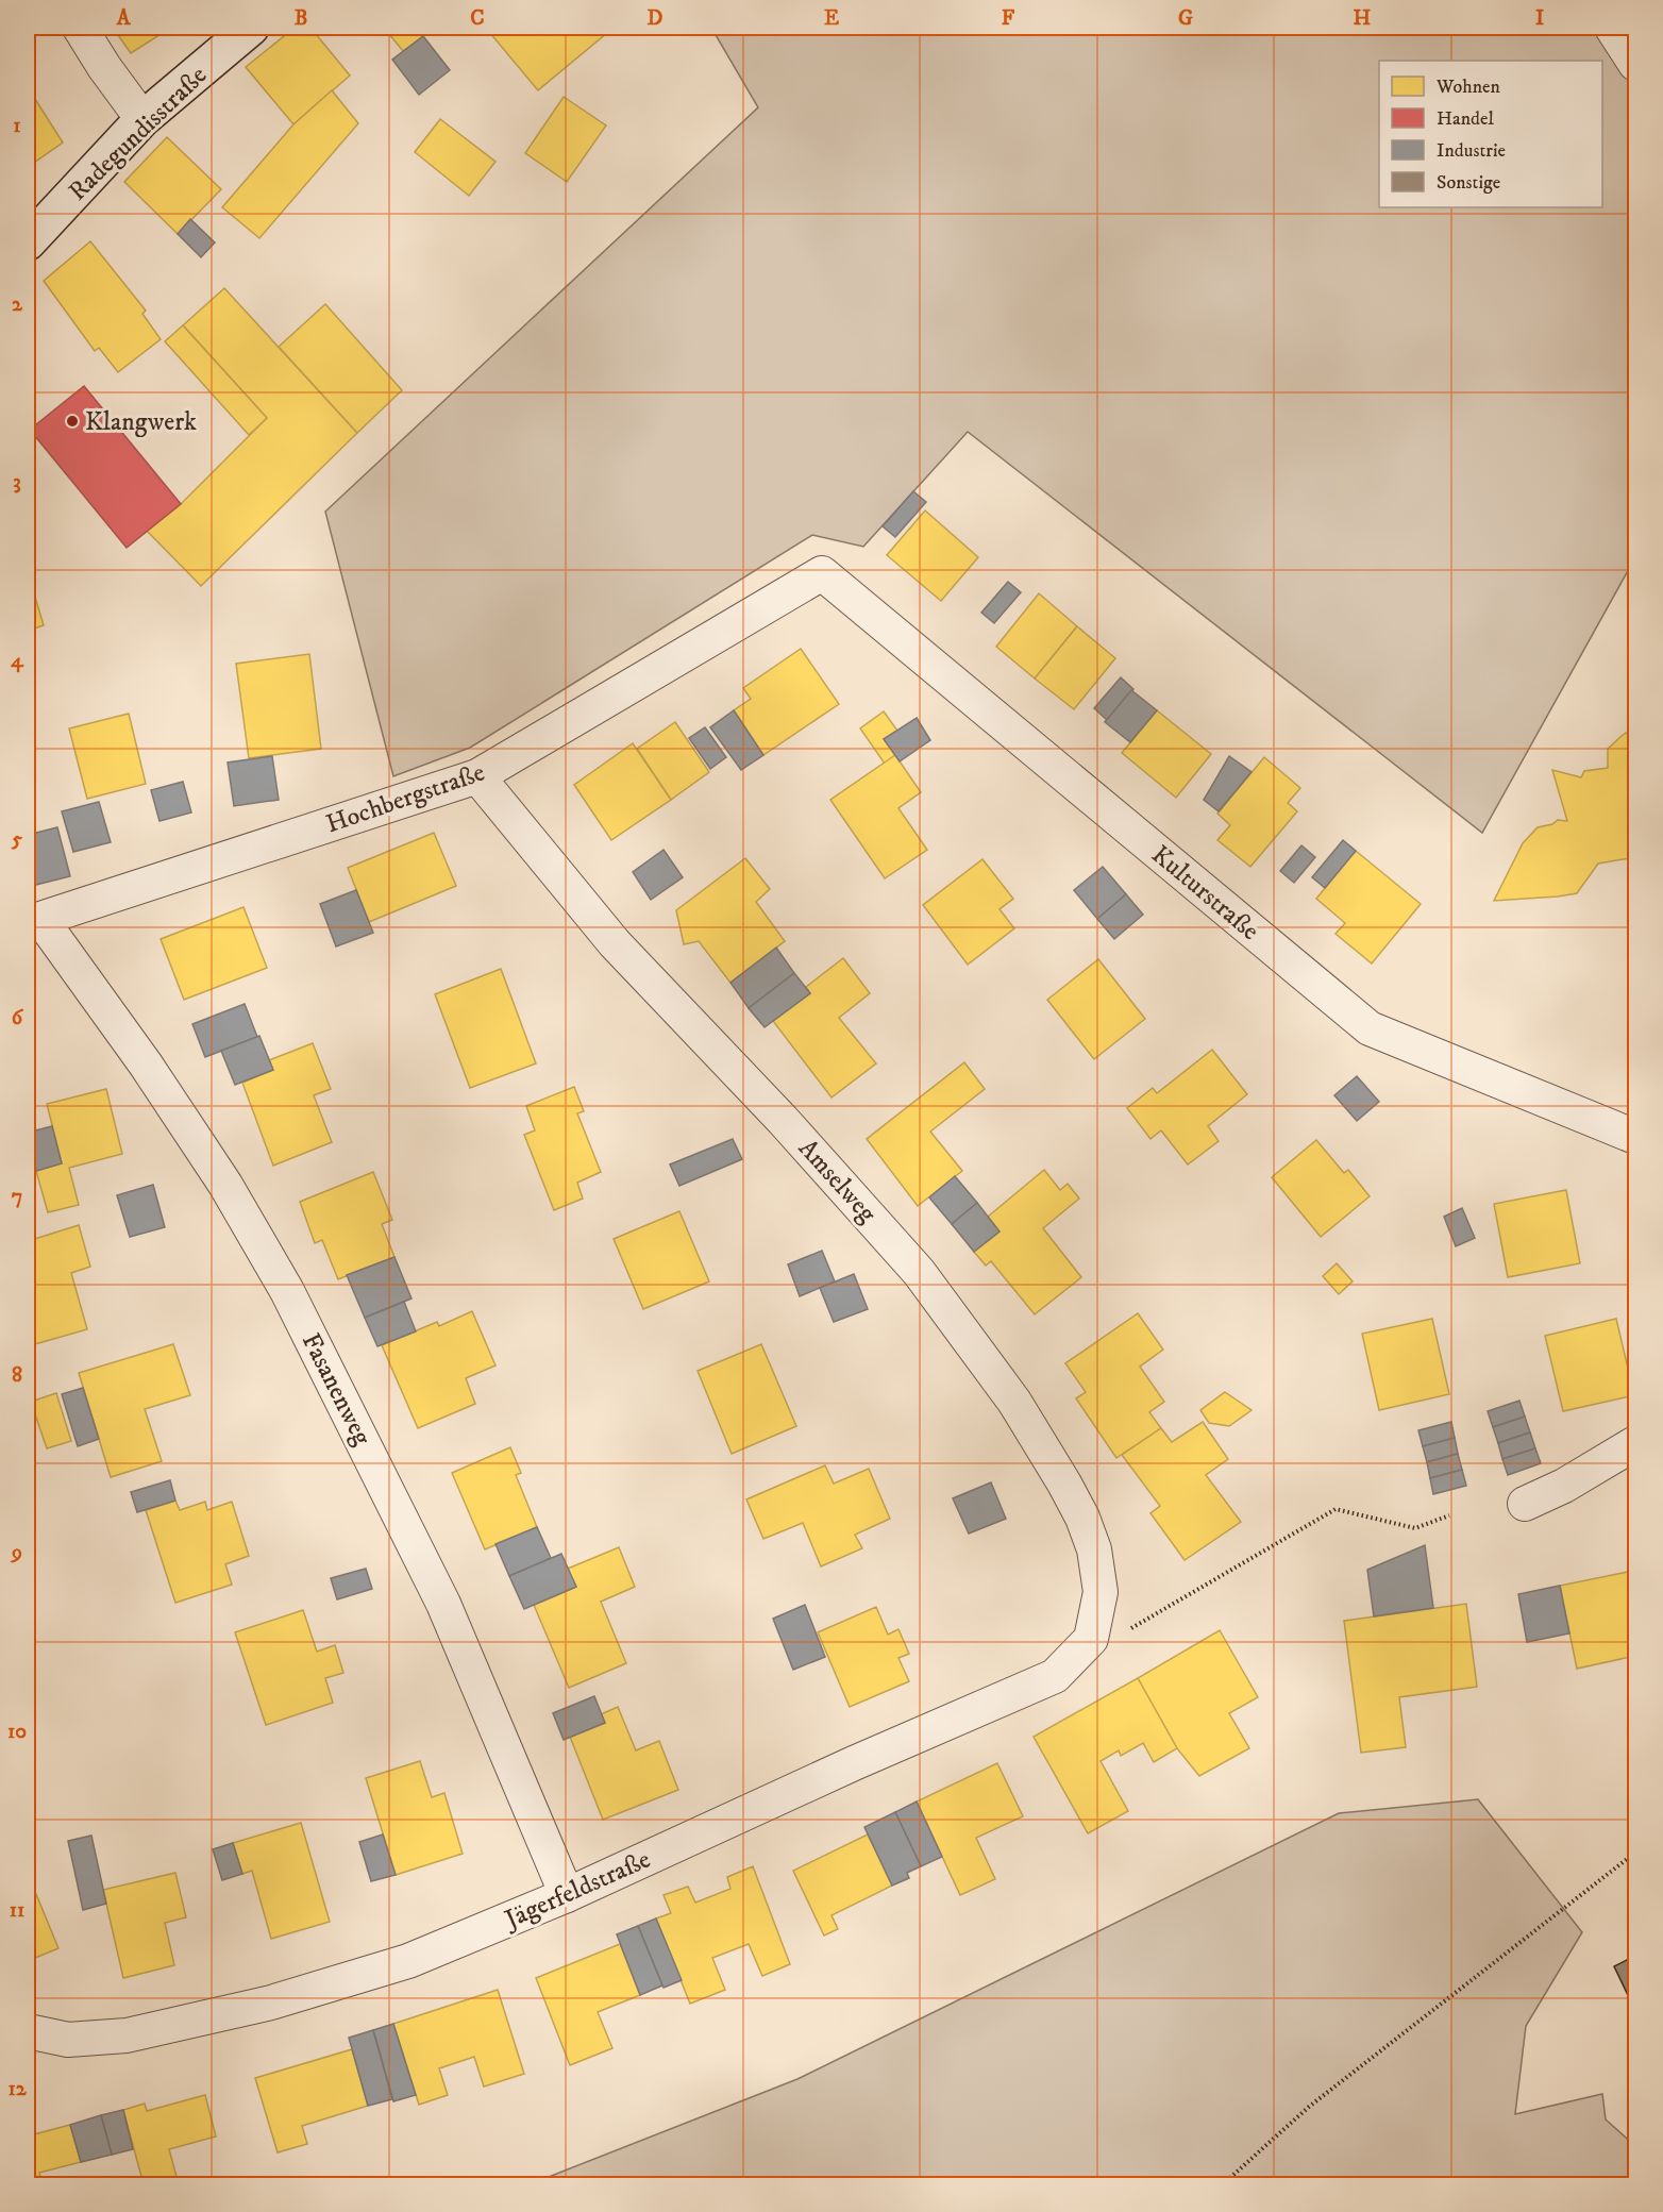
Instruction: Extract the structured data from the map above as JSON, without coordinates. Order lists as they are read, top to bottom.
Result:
{
  "streets": {
    "street": [
      "Radegundisstraße",
      "Hochbergstraße",
      "Kulturstraße",
      "Amselweg",
      "Fasanenweg",
      "Jägerfeldstraße"
    ]
  },
  "crossings": [
    ["Hochbergstraße", "Kulturstraße"],
    ["Hochbergstraße", "Amselweg"],
    ["Hochbergstraße", "Fasanenweg"],
    ["Amselweg", "Jägerfeldstraße"],
    ["Fasanenweg", "Jägerfeldstraße"]
  ],
  "places": ["Klangwerk"],
  "legend": [
    "Wohnen",
    "Handel",
    "Industrie",
    "Sonstige"
  ],
  "grid": {
    "columns": [
      "A",
      "B",
      "C",
      "D",
      "E",
      "F",
      "G",
      "H",
      "I"
    ],
    "rows": [
      "1",
      "2",
      "3",
      "4",
      "5",
      "6",
      "7",
      "8",
      "9",
      "10",
      "11",
      "12"
    ]
  }
}
